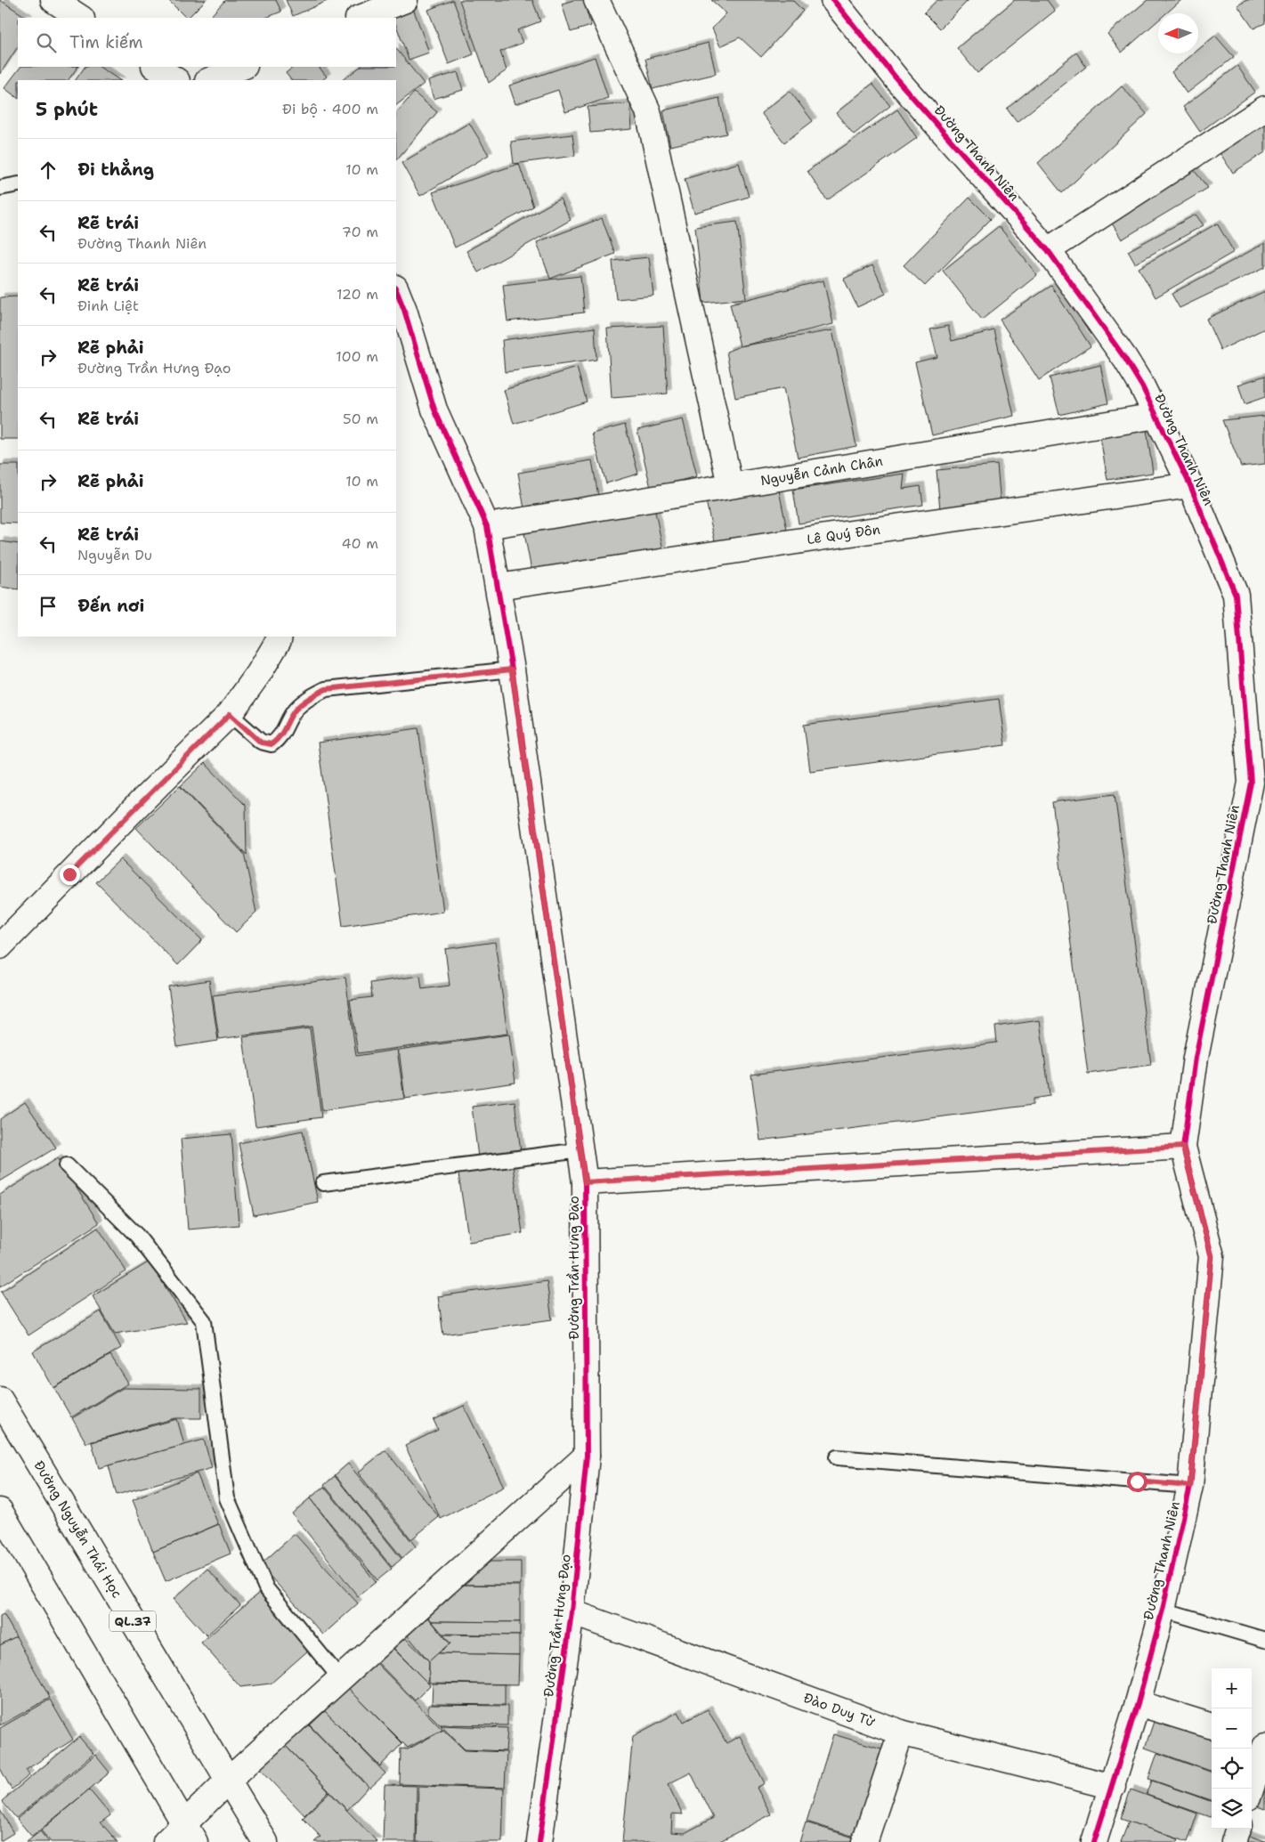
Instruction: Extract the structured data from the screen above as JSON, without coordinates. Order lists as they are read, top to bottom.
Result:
{
  "streets": {
    "street": [
      "Đường Thanh Niên",
      "Nguyễn Cảnh Chân",
      "Lê Quý Đôn",
      "Đường Trần Hưng Đạo",
      "Đường Nguyễn Thái Học",
      "QL.37",
      "Đào Duy Từ"
    ]
  },
  "crossings": [
    ["Đường Thanh Niên", "Nguyễn Cảnh Chân"],
    ["Đường Thanh Niên", "Lê Quý Đôn"],
    ["Đường Thanh Niên", "Đào Duy Từ"],
    ["Nguyễn Cảnh Chân", "Đường Trần Hưng Đạo"],
    ["Lê Quý Đôn", "Đường Trần Hưng Đạo"],
    ["Đường Trần Hưng Đạo", "Đào Duy Từ"]
  ],
  "north": "left",
  "page": {
    "search": "Tìm kiếm",
    "heading": ["5 phút", "Đi bộ · 400 m"],
    "list": [
      ["Đi thẳng", "10 m"],
      ["Rẽ trái", "Đường Thanh Niên", "70 m"],
      ["Rẽ trái", "Đinh Liệt", "120 m"],
      ["Rẽ phải", "Đường Trần Hưng Đạo", "100 m"],
      ["Rẽ trái", "50 m"],
      ["Rẽ phải", "10 m"],
      ["Rẽ trái", "Nguyễn Du", "40 m"],
      "Đến nơi"
    ],
    "map_buttons": ["+", "−"]
  }
}
